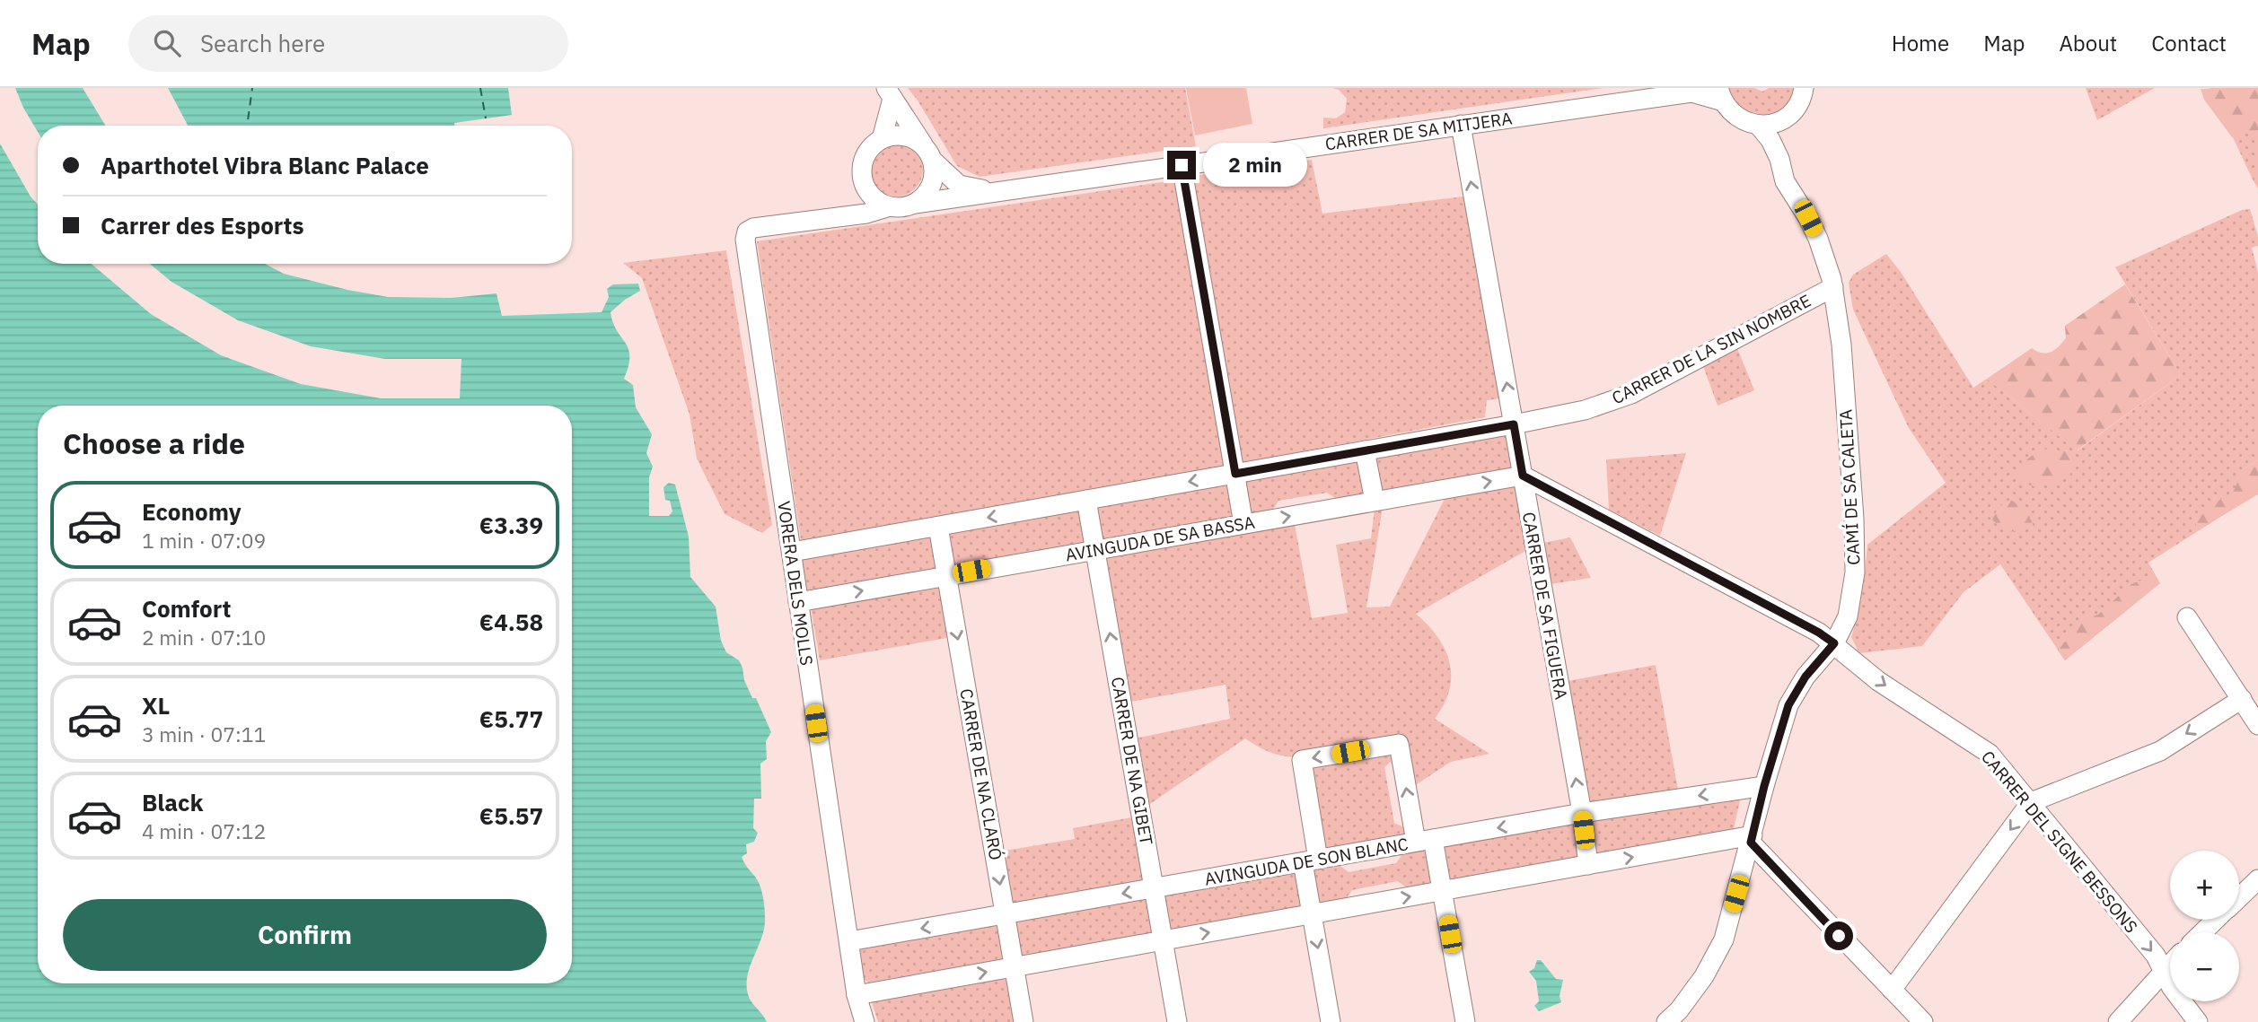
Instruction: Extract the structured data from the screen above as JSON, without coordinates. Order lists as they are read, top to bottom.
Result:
{
  "streets": {
    "street": [
      "CARRER DE SA MITJERA",
      "CARRER DE LA SIN NOMBRE",
      "CAMÍ DE SA CALETA",
      "AVINGUDA DE SA BASSA",
      "VORERA DELS MOLLS",
      "CARRER DE SA FIGUERA",
      "CARRER DE NA GIBET",
      "CARRER DE NA CLARÓ",
      "CARRER DEL SIGNE BESSONS",
      "AVINGUDA DE SON BLANC"
    ]
  },
  "crossings": [
    ["CARRER DE SA MITJERA", "VORERA DELS MOLLS"],
    ["CARRER DE SA MITJERA", "CARRER DE SA FIGUERA"],
    ["CARRER DE LA SIN NOMBRE", "CAMÍ DE SA CALETA"],
    ["CARRER DE LA SIN NOMBRE", "CARRER DE SA FIGUERA"],
    ["CAMÍ DE SA CALETA", "CARRER DEL SIGNE BESSONS"],
    ["CAMÍ DE SA CALETA", "AVINGUDA DE SON BLANC"],
    ["AVINGUDA DE SA BASSA", "VORERA DELS MOLLS"],
    ["AVINGUDA DE SA BASSA", "CARRER DE SA FIGUERA"],
    ["AVINGUDA DE SA BASSA", "CARRER DE NA GIBET"],
    ["AVINGUDA DE SA BASSA", "CARRER DE NA CLARÓ"],
    ["AVINGUDA DE SA BASSA", "CARRER DEL SIGNE BESSONS"],
    ["VORERA DELS MOLLS", "AVINGUDA DE SON BLANC"],
    ["CARRER DE SA FIGUERA", "CARRER DEL SIGNE BESSONS"],
    ["CARRER DE SA FIGUERA", "AVINGUDA DE SON BLANC"],
    ["CARRER DE NA GIBET", "AVINGUDA DE SON BLANC"],
    ["CARRER DE NA CLARÓ", "AVINGUDA DE SON BLANC"]
  ],
  "one_way": [
    "CARRER DE SA FIGUERA",
    "CARRER DE NA GIBET",
    "CARRER DE NA CLARÓ",
    "CARRER DEL SIGNE BESSONS"
  ],
  "page": {
    "header": "Map",
    "search": "Search here",
    "nav": [
      "Home",
      "Map",
      "About",
      "Contact"
    ],
    "banner": ["Aparthotel Vibra Blanc Palace", "Carrer des Esports"],
    "bubble": "2 min",
    "heading": "Choose a ride",
    "list": [
      {
        "name": "Economy",
        "note": "1 min · 07:09",
        "value": "€3.39"
      },
      {
        "name": "Comfort",
        "note": "2 min · 07:10",
        "value": "€4.58"
      },
      {
        "name": "XL",
        "note": "3 min · 07:11",
        "value": "€5.77"
      },
      {
        "name": "Black",
        "note": "4 min · 07:12",
        "value": "€5.57"
      }
    ],
    "map_buttons": ["+", "−"],
    "buttons": "Confirm"
  }
}
